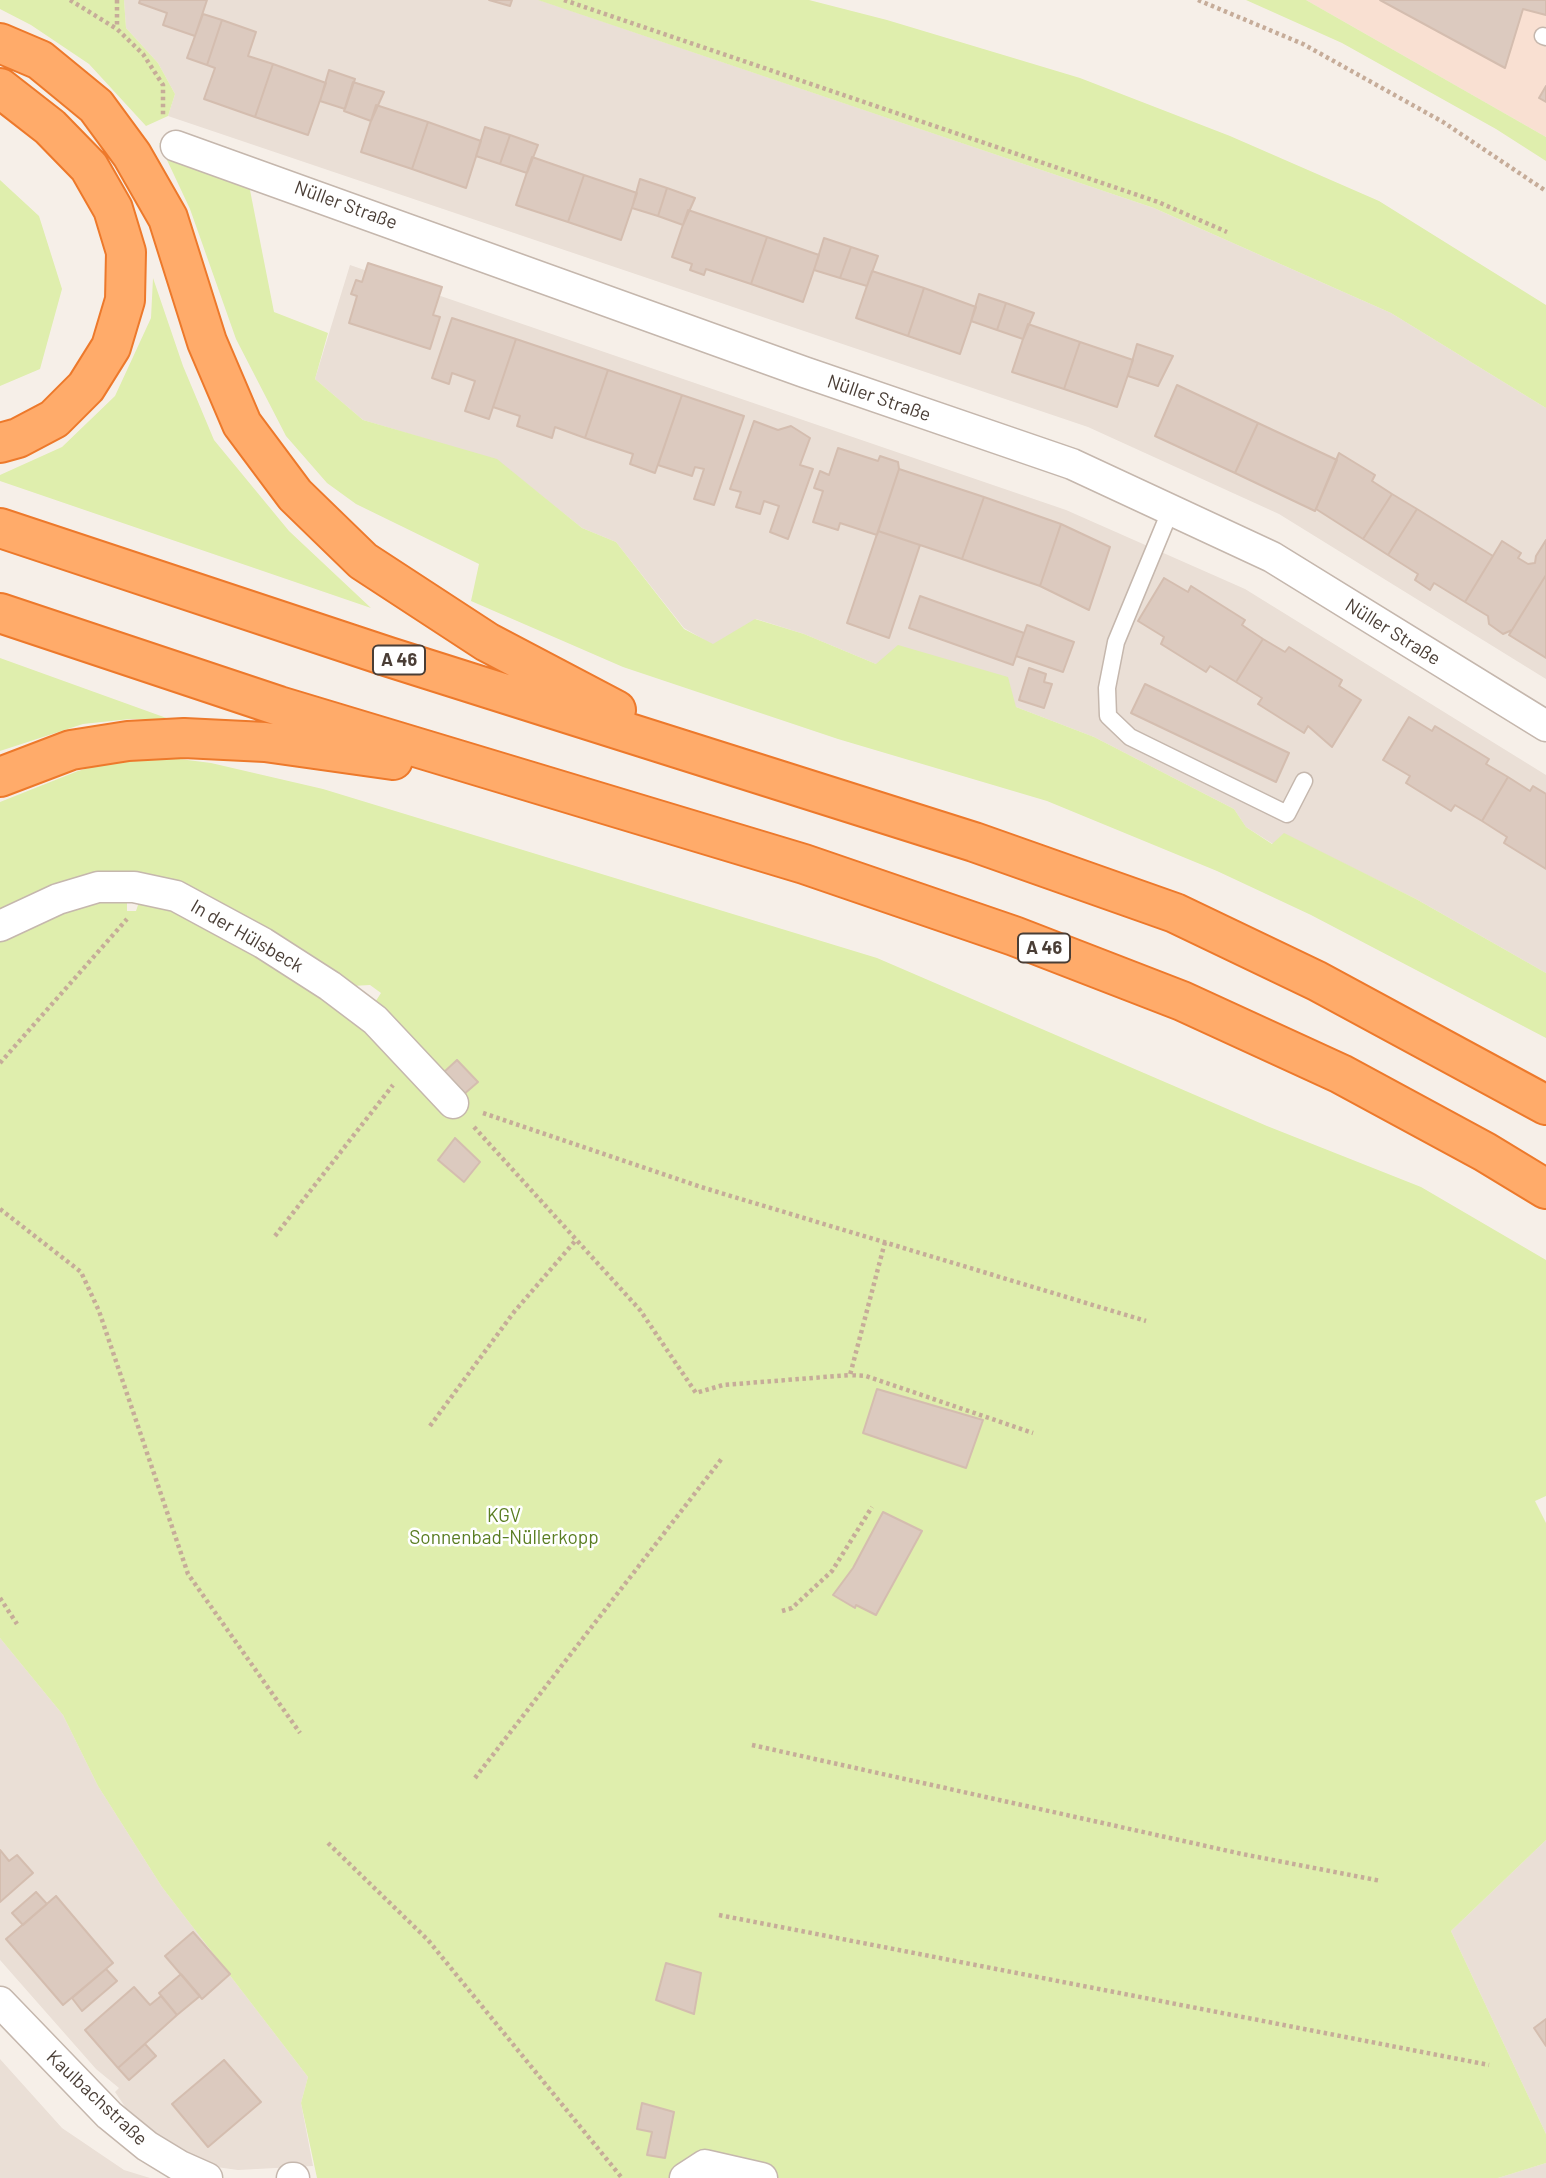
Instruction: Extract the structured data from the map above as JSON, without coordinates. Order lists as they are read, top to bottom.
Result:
{
  "streets": {
    "highway": ["A 46"],
    "street": ["Nüller Straße", "In der Hülsbeck", "Kaulbachstraße"]
  },
  "parks": ["KGV Sonnenbad-Nüllerkopp"]
}
